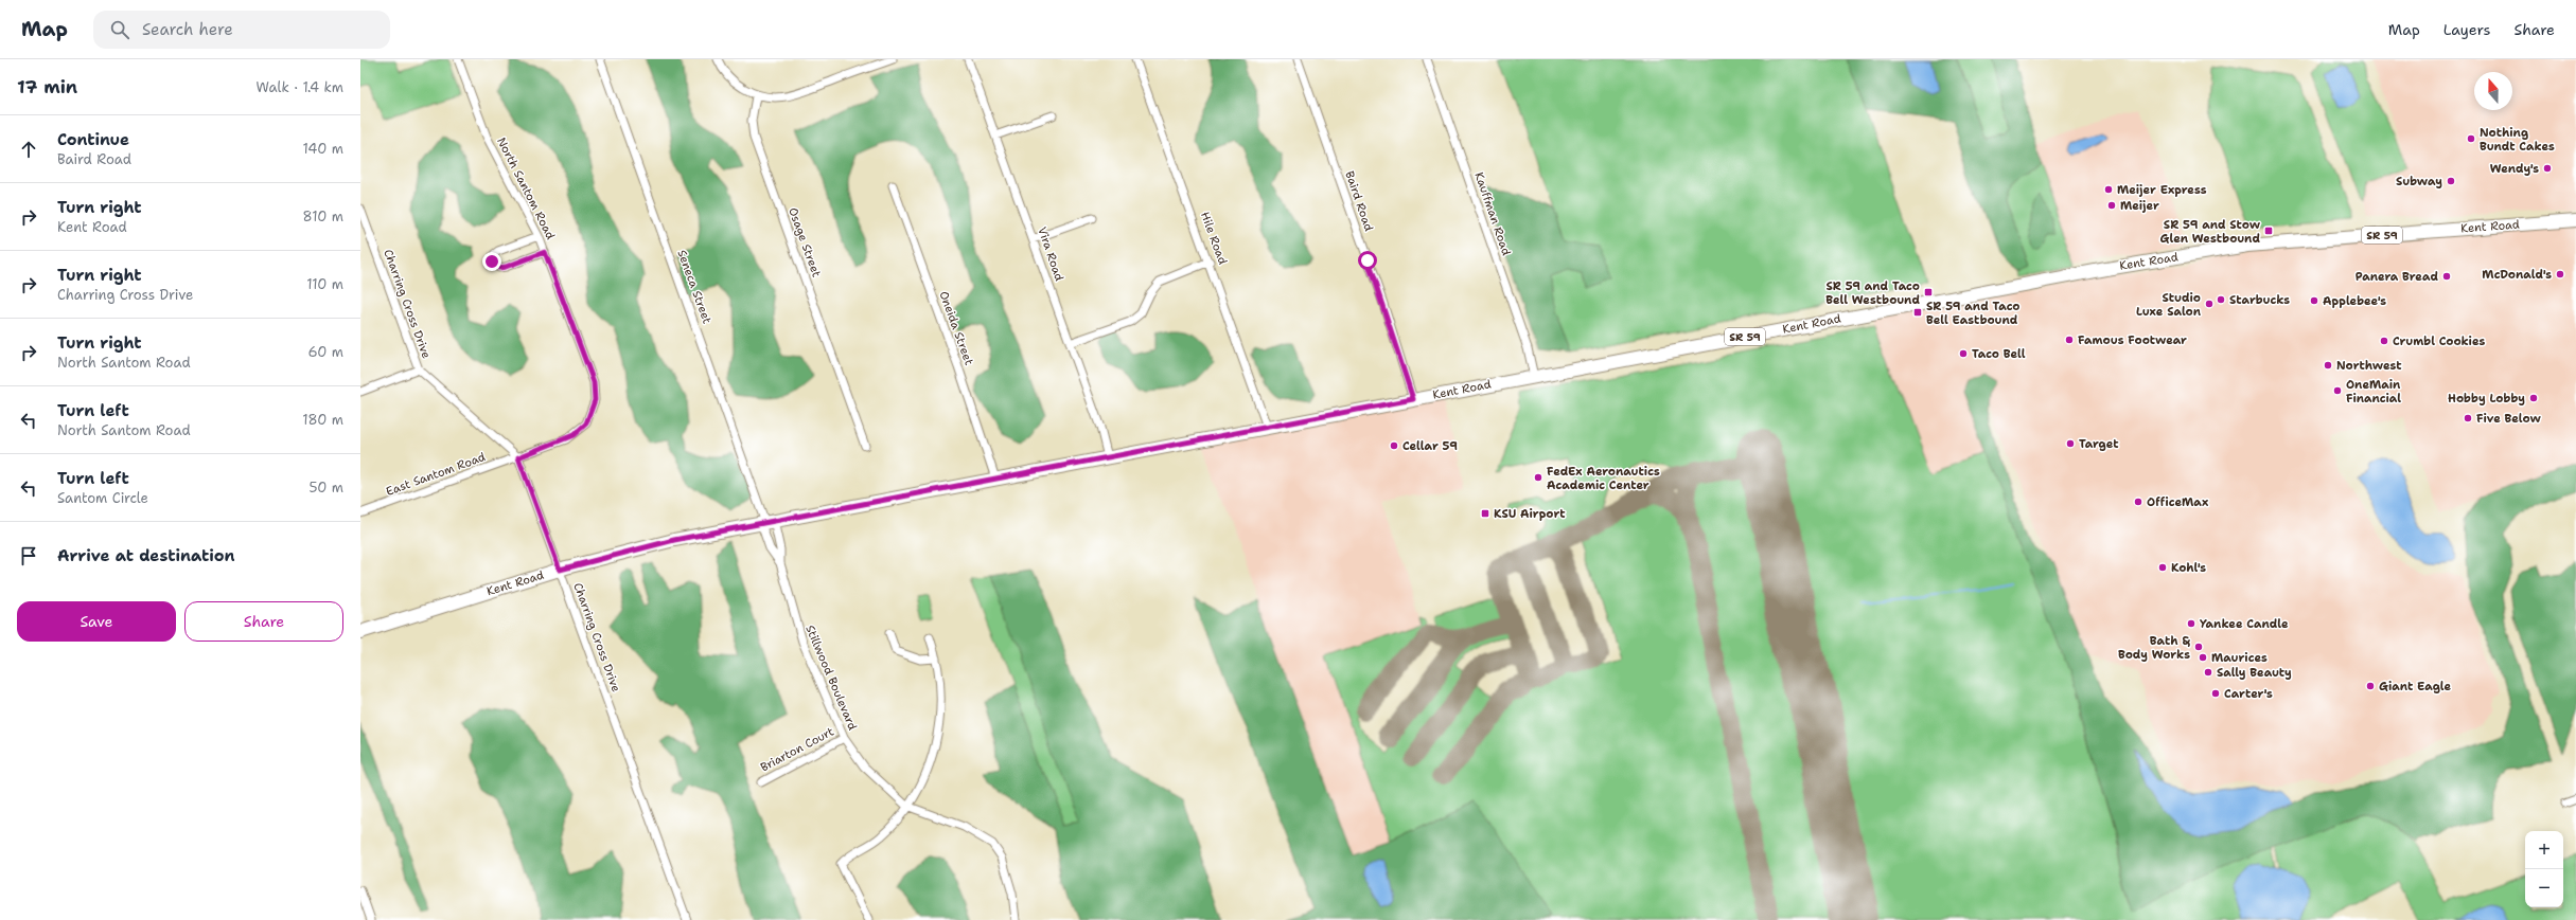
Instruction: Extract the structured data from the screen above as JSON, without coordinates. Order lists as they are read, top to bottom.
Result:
{
  "streets": {
    "main road": ["Kent Road", "SR 59"],
    "street": [
      "North Santom Road",
      "Baird Road",
      "Kauffman Road",
      "Hile Road",
      "Osage Street",
      "Vira Road",
      "Seneca Street",
      "Charring Cross Drive",
      "Oneida Street",
      "East Santom Road",
      "Stillwood Boulevard",
      "Briarton Court"
    ]
  },
  "crossings": [
    ["North Santom Road", "Charring Cross Drive"],
    ["North Santom Road", "East Santom Road"],
    ["Baird Road", "Kent Road"],
    ["Kauffman Road", "Kent Road"],
    ["Kent Road", "Hile Road"],
    ["Kent Road", "Vira Road"],
    ["Kent Road", "Seneca Street"],
    ["Kent Road", "Charring Cross Drive"],
    ["Kent Road", "Oneida Street"],
    ["Kent Road", "Stillwood Boulevard"],
    ["Seneca Street", "Stillwood Boulevard"],
    ["Charring Cross Drive", "East Santom Road"],
    ["Stillwood Boulevard", "Briarton Court"]
  ],
  "places": {
    "other": [
      "Nothing Bundt Cakes",
      "Wendy's",
      "Subway",
      "Meijer Express",
      "Meijer",
      "McDonald's",
      "Panera Bread",
      "Starbucks",
      "Applebee's",
      "Studio Luxe Salon",
      "Famous Footwear",
      "Crumbl Cookies",
      "Taco Bell",
      "Northwest",
      "OneMain Financial",
      "Hobby Lobby",
      "Five Below",
      "Target",
      "Cellar 59",
      "FedEx Aeronautics Academic Center",
      "OfficeMax",
      "Kohl's",
      "Yankee Candle",
      "Bath & Body Works",
      "Maurices",
      "Sally Beauty",
      "Giant Eagle",
      "Carter's"
    ],
    "transit": [
      "SR 59 and Stow Glen Westbound",
      "SR 59 and Taco Bell Westbound",
      "SR 59 and Taco Bell Eastbound",
      "KSU Airport"
    ]
  },
  "north": "top",
  "page": {
    "header": "Map",
    "search": "Search here",
    "nav": ["Map", "Layers", "Share"],
    "heading": ["17 min", "Walk · 1.4 km"],
    "list": [
      ["Continue", "Baird Road", "140 m"],
      ["Turn right", "Kent Road", "810 m"],
      ["Turn right", "Charring Cross Drive", "110 m"],
      ["Turn right", "North Santom Road", "60 m"],
      ["Turn left", "North Santom Road", "180 m"],
      ["Turn left", "Santom Circle", "50 m"],
      "Arrive at destination"
    ],
    "buttons": ["Save", "Share"],
    "map_buttons": ["+", "−"]
  }
}
